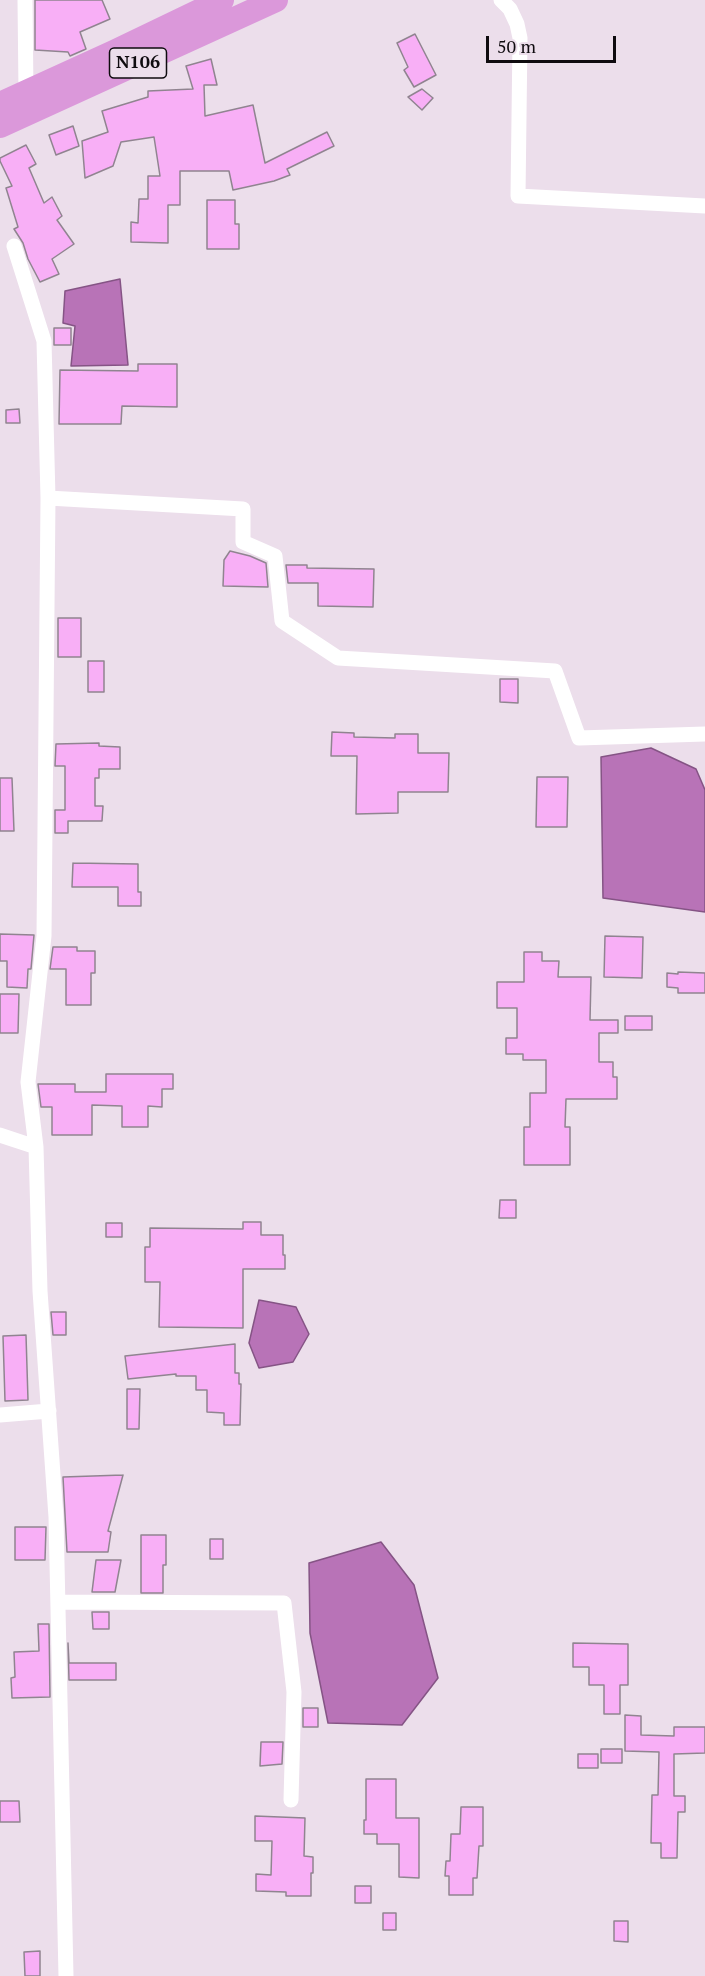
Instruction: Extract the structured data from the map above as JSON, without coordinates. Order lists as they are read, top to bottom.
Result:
{
  "streets": {
    "highway": ["N106"]
  },
  "scale_bar": "50 m"
}
